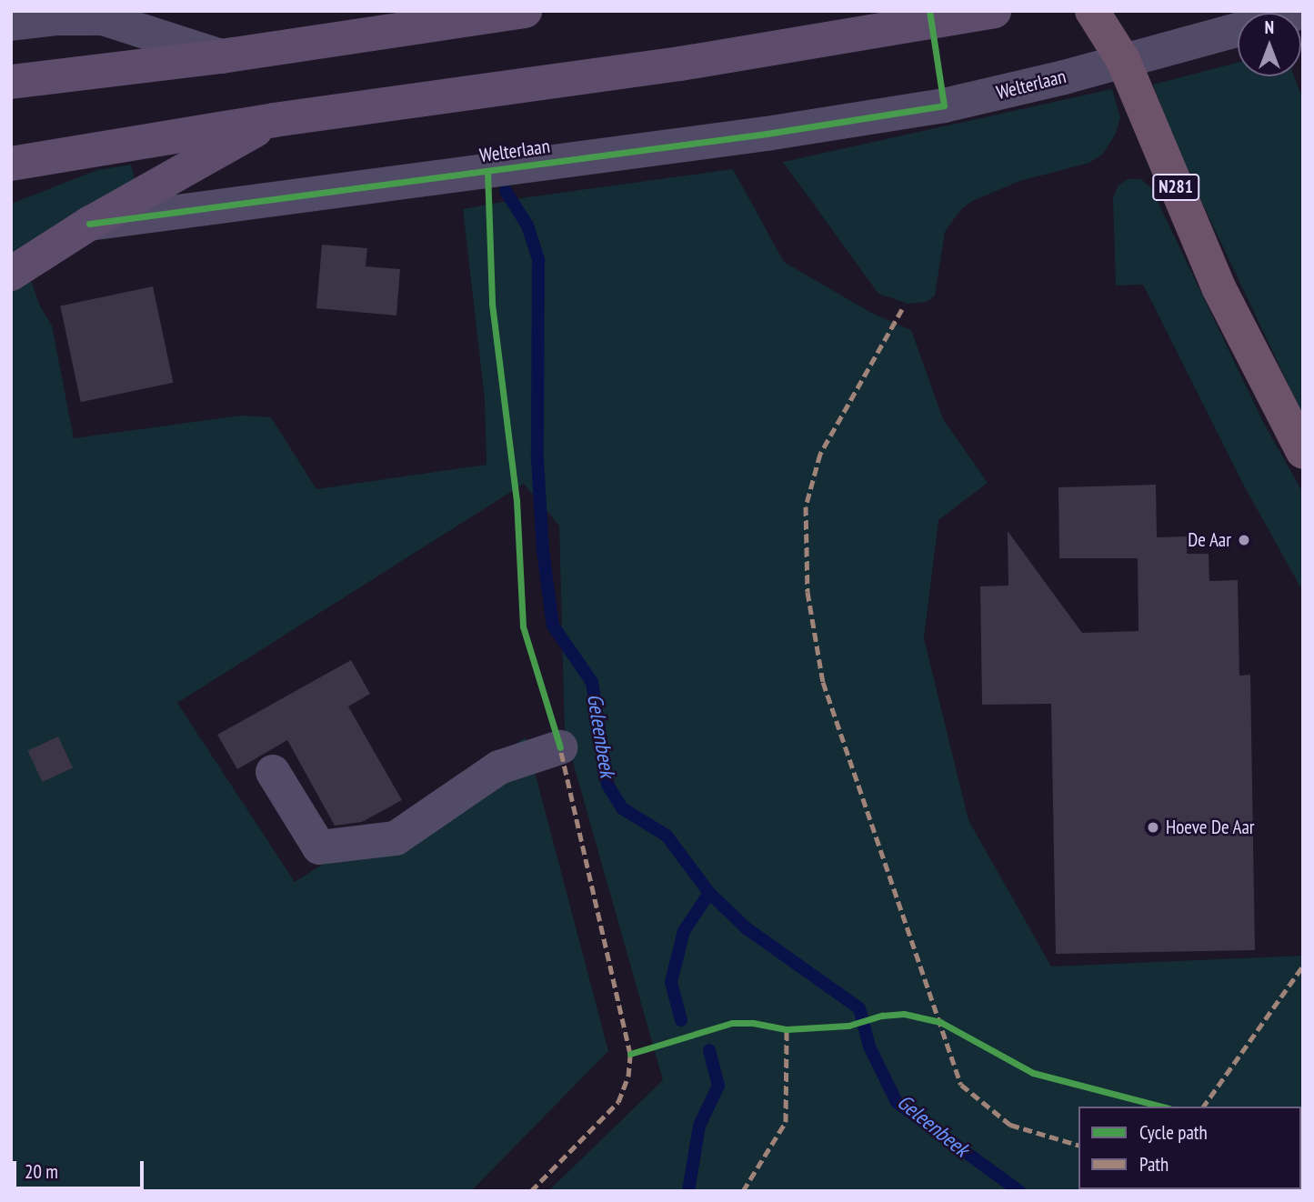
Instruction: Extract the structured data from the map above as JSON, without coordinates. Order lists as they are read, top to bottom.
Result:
{
  "streets": {
    "highway": ["N281"],
    "street": ["Welterlaan"]
  },
  "crossings": [
    ["Welterlaan", "N281"]
  ],
  "water": ["Geleenbeek"],
  "places": ["De Aar", "Hoeve De Aar"],
  "legend": ["Cycle path", "Path"],
  "scale_bar": "20 m",
  "north": "top"
}
